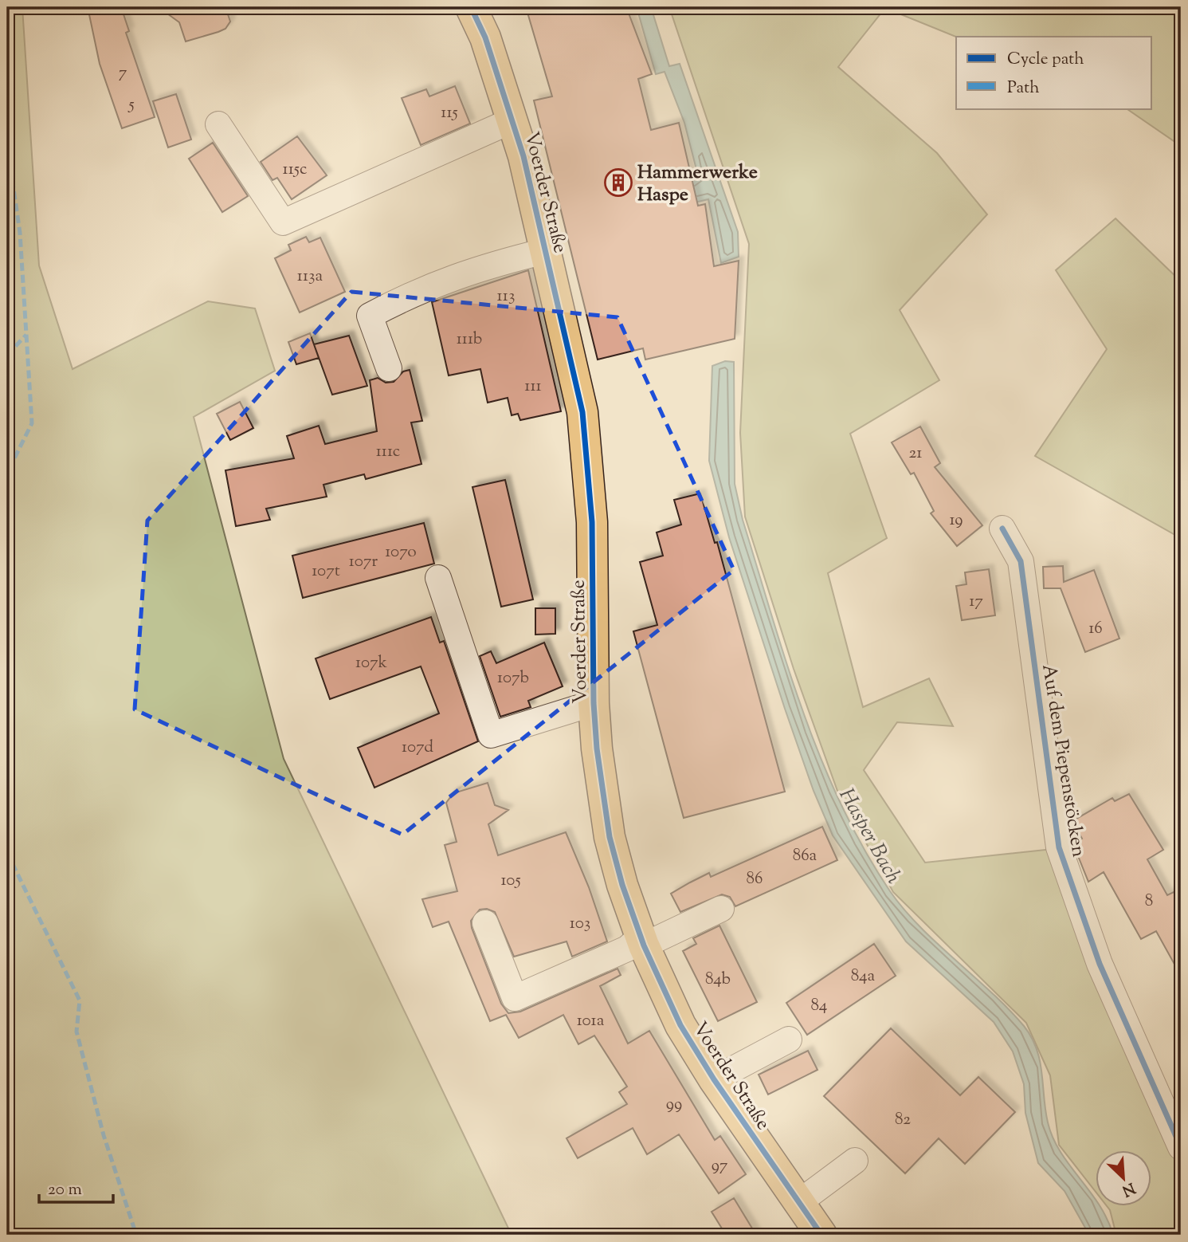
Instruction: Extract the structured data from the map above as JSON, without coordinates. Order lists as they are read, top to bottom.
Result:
{
  "streets": {
    "main road": ["Voerder Straße"],
    "street": ["Auf dem Piepenstöcken"]
  },
  "water": ["Hasper Bach"],
  "places": {
    "building": ["Hammerwerke Haspe"]
  },
  "house_numbers": [
    "7",
    "5",
    "115",
    "115c",
    "113a",
    "113",
    "111b",
    "111",
    "111c",
    "21",
    "19",
    "107o",
    "107r",
    "107t",
    "17",
    "16",
    "107k",
    "107b",
    "107d",
    "86a",
    "86",
    "105",
    "8",
    "103",
    "84a",
    "84b",
    "84",
    "101a",
    "99",
    "82",
    "97"
  ],
  "legend": ["Cycle path", "Path"],
  "scale_bar": "20 m",
  "north": "bottom right"
}
